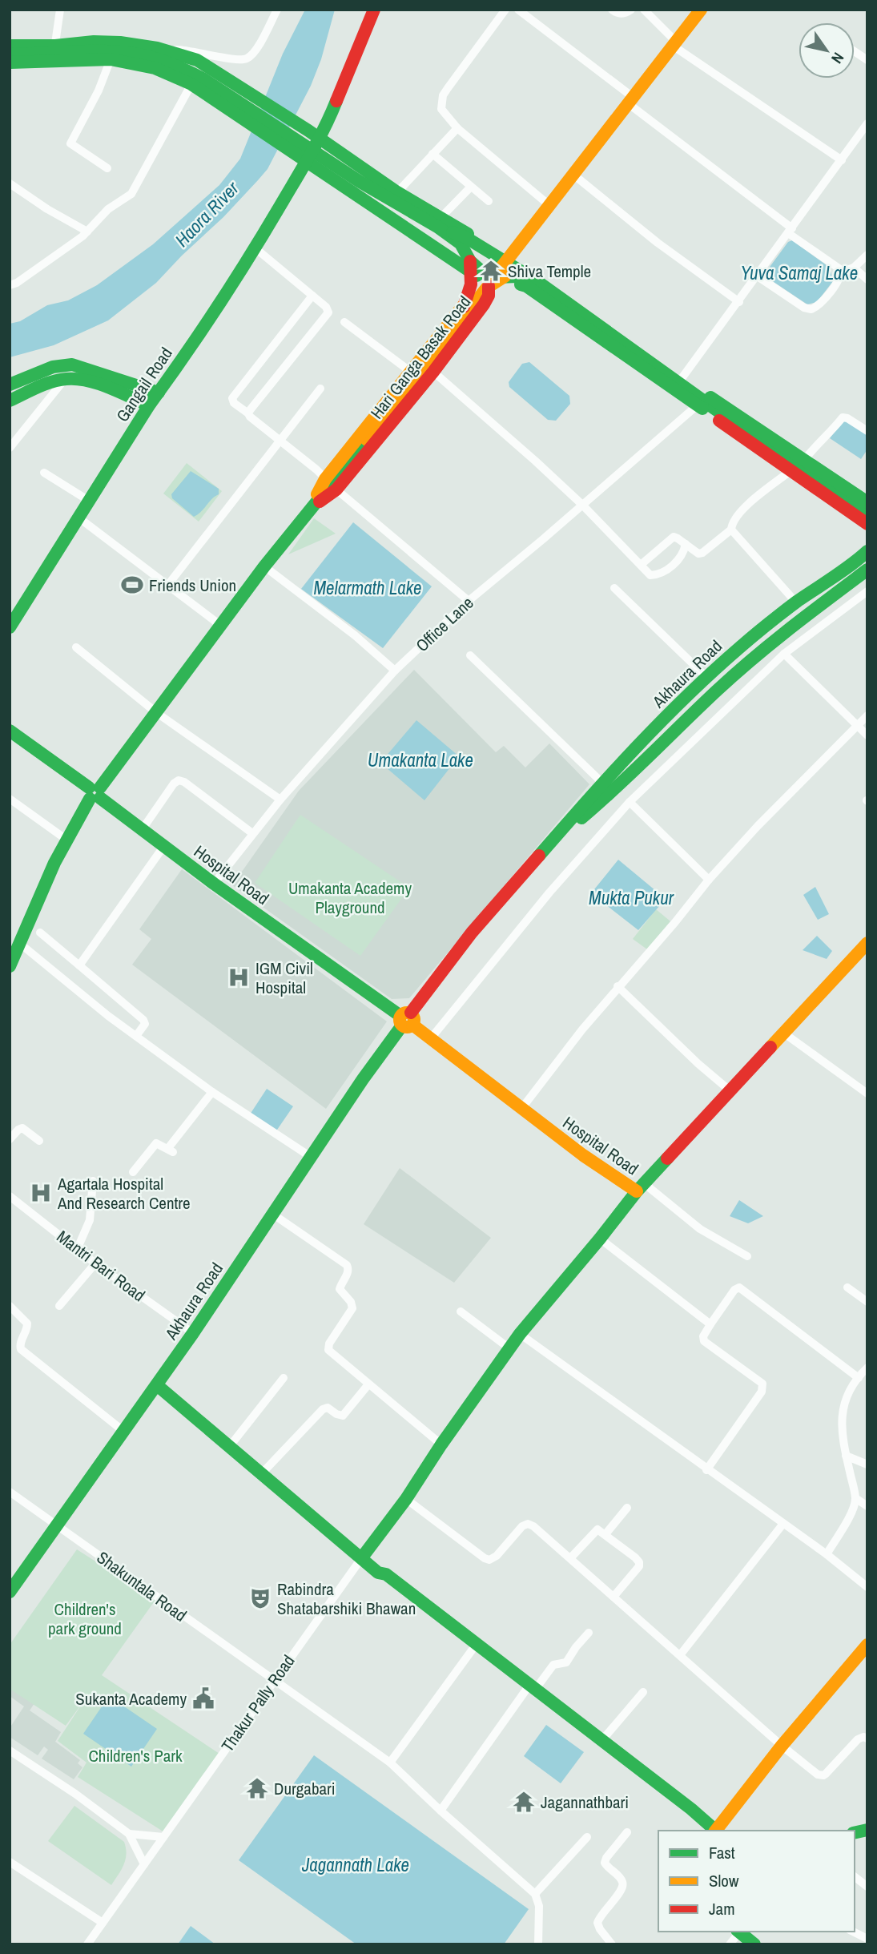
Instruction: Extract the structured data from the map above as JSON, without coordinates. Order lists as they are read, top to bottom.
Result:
{
  "streets": {
    "street": [
      "Hari Ganga Basak Road",
      "Gangail Road",
      "Office Lane",
      "Akhaura Road",
      "Hospital Road",
      "Mantri Bari Road",
      "Shakuntala Road",
      "Thakur Pally Road"
    ]
  },
  "crossings": [
    ["Office Lane", "Hospital Road"],
    ["Akhaura Road", "Hospital Road"],
    ["Akhaura Road", "Mantri Bari Road"],
    ["Akhaura Road", "Shakuntala Road"],
    ["Shakuntala Road", "Thakur Pally Road"]
  ],
  "water": [
    "Haora River",
    "Yuva Samaj Lake",
    "Melarmath Lake",
    "Umakanta Lake",
    "Mukta Pukur",
    "Jagannath Lake"
  ],
  "parks": ["Umakanta Academy Playground", "Children's park ground", "Children's Park"],
  "places": {
    "temple": ["Shiva Temple", "Durgabari", "Jagannathbari"],
    "sports": ["Friends Union"],
    "hospital": ["IGM Civil Hospital", "Agartala Hospital And Research Centre"],
    "theatre": ["Rabindra Shatabarshiki Bhawan"],
    "public building": ["Sukanta Academy"]
  },
  "legend": ["Fast", "Slow", "Jam"],
  "north": "bottom right"
}
